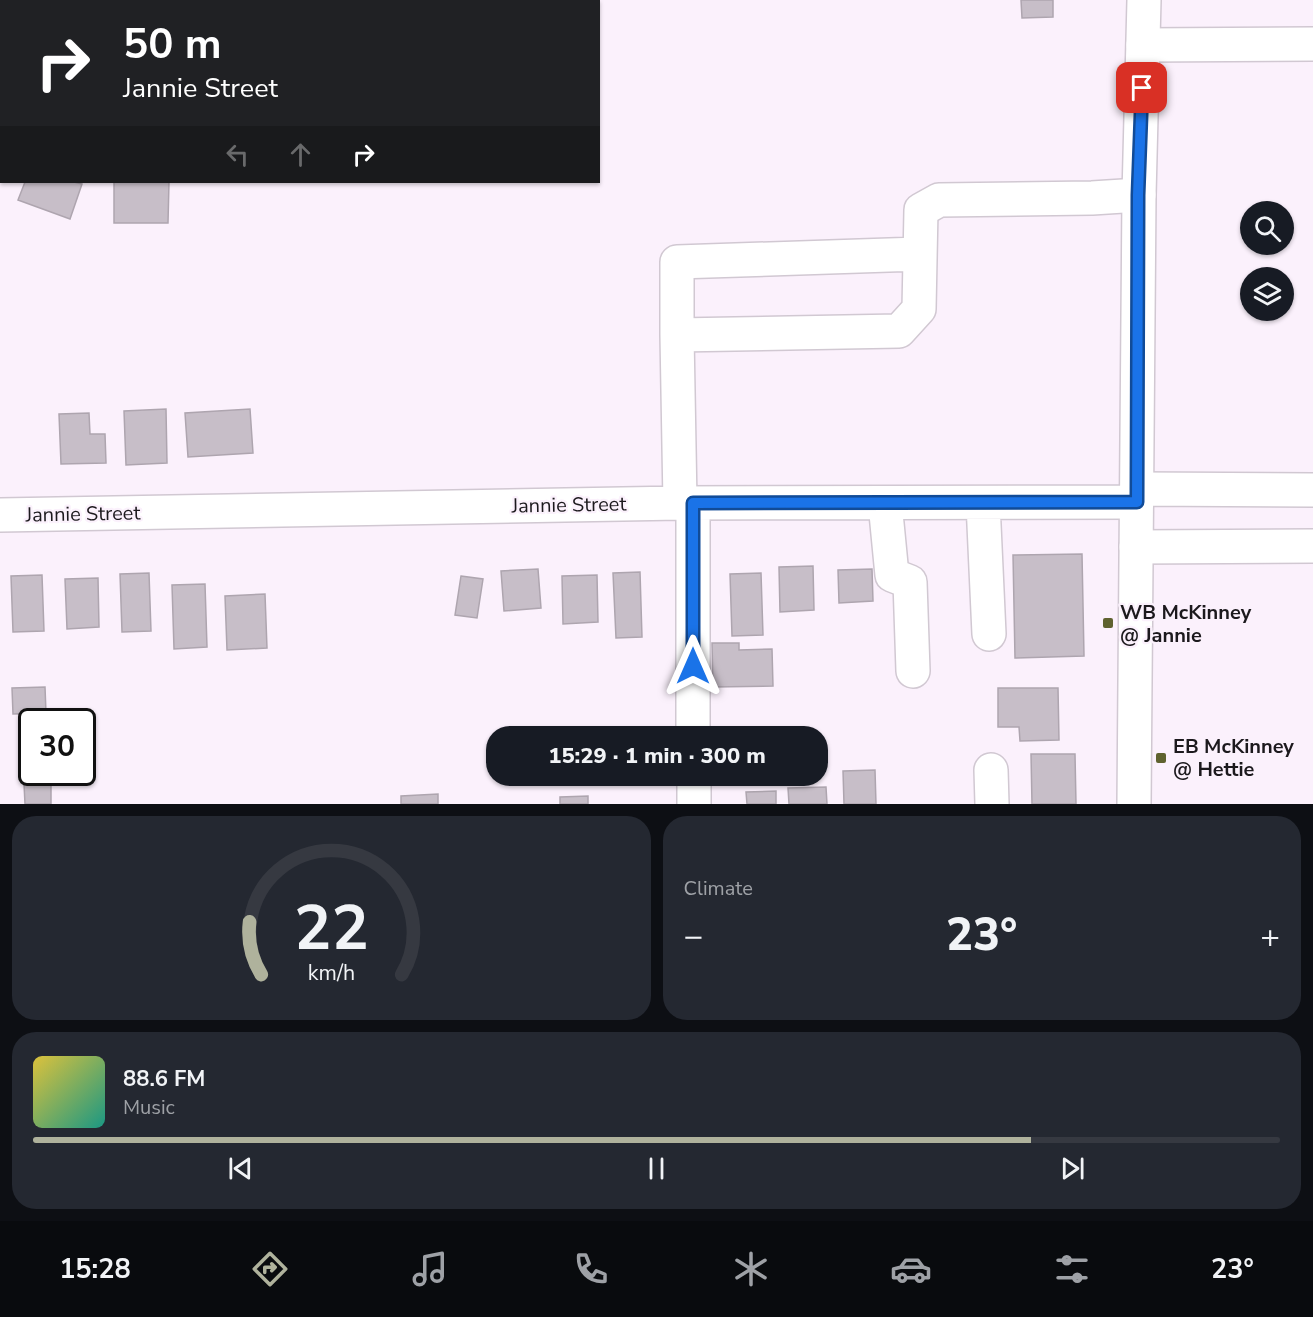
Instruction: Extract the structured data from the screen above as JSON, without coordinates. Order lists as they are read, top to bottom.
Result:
{
  "streets": {
    "street": ["Jannie Street"]
  },
  "places": {
    "transit": ["WB McKinney @ Jannie", "EB McKinney @ Hettie"]
  },
  "page": {
    "turn": ["50 m", "Jannie Street"],
    "limit": "30",
    "trip": "15:29 · 1 min · 300 m",
    "tile": "Climate",
    "heat": ["−", "23°", "+"],
    "song": ["88.6 FM", "Music"],
    "tabs": ["15:28", "23°"],
    "gauge": ["22", "km/h"]
  }
}
